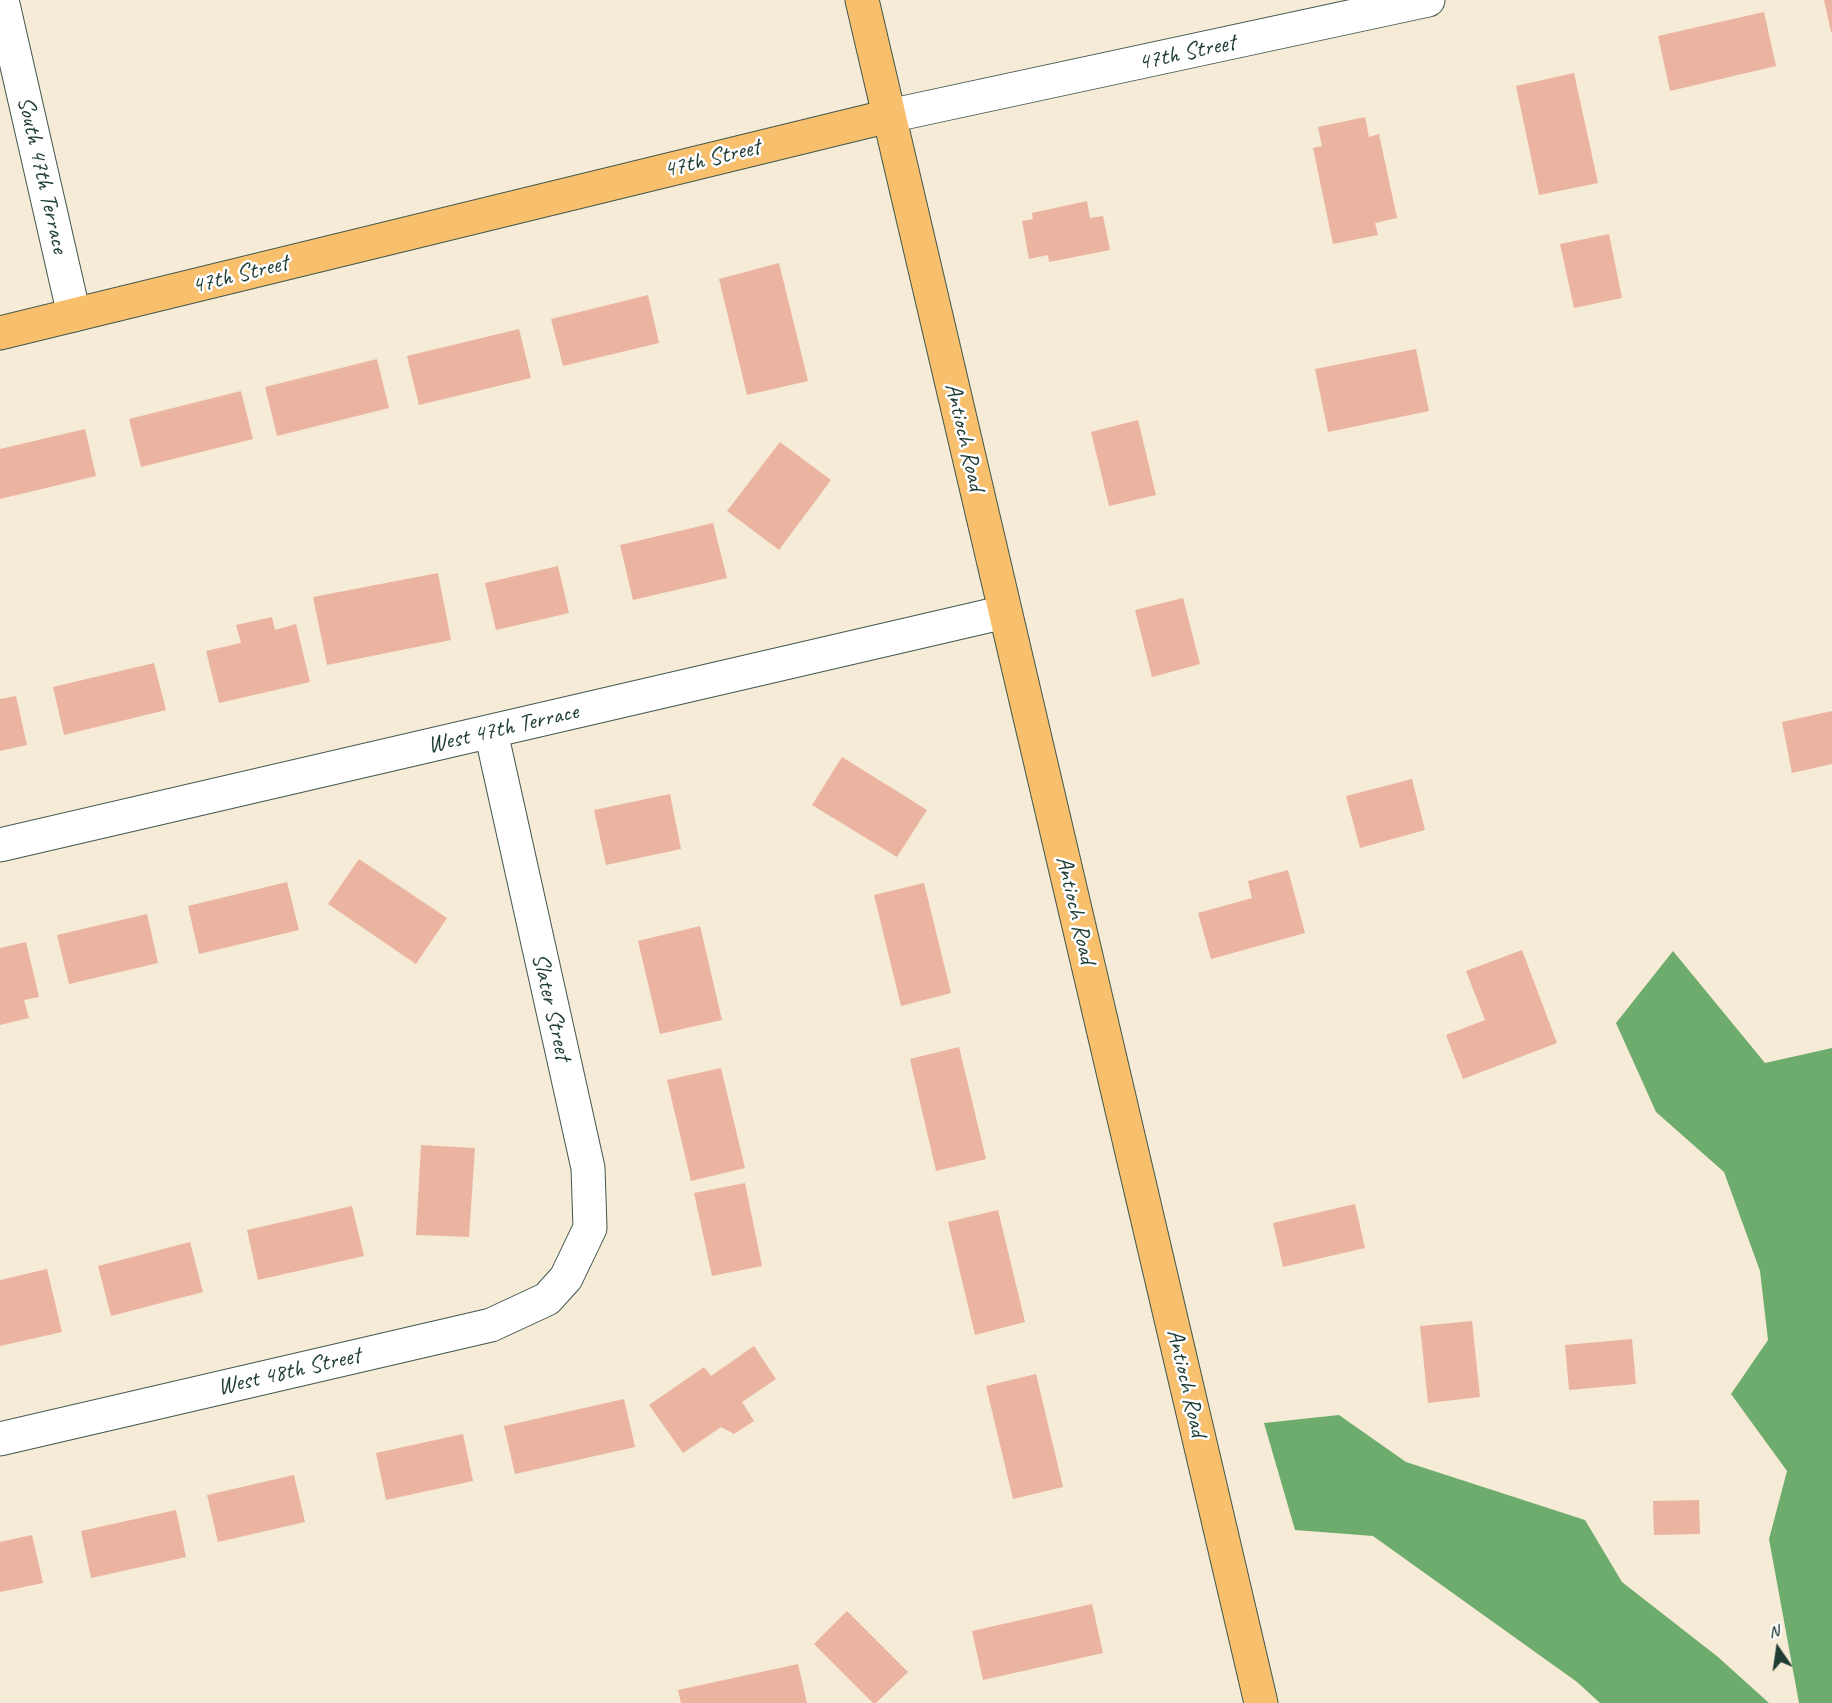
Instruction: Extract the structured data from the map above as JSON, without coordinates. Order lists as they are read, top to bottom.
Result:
{
  "streets": {
    "main road": ["47th Street", "Antioch Road"],
    "street": [
      "South 47th Terrace",
      "West 47th Terrace",
      "Slater Street",
      "West 48th Street"
    ]
  },
  "crossings": [
    ["47th Street", "South 47th Terrace"],
    ["47th Street", "Antioch Road"],
    ["Antioch Road", "West 47th Terrace"],
    ["West 47th Terrace", "Slater Street"],
    ["Slater Street", "West 48th Street"]
  ],
  "north": "top"
}
